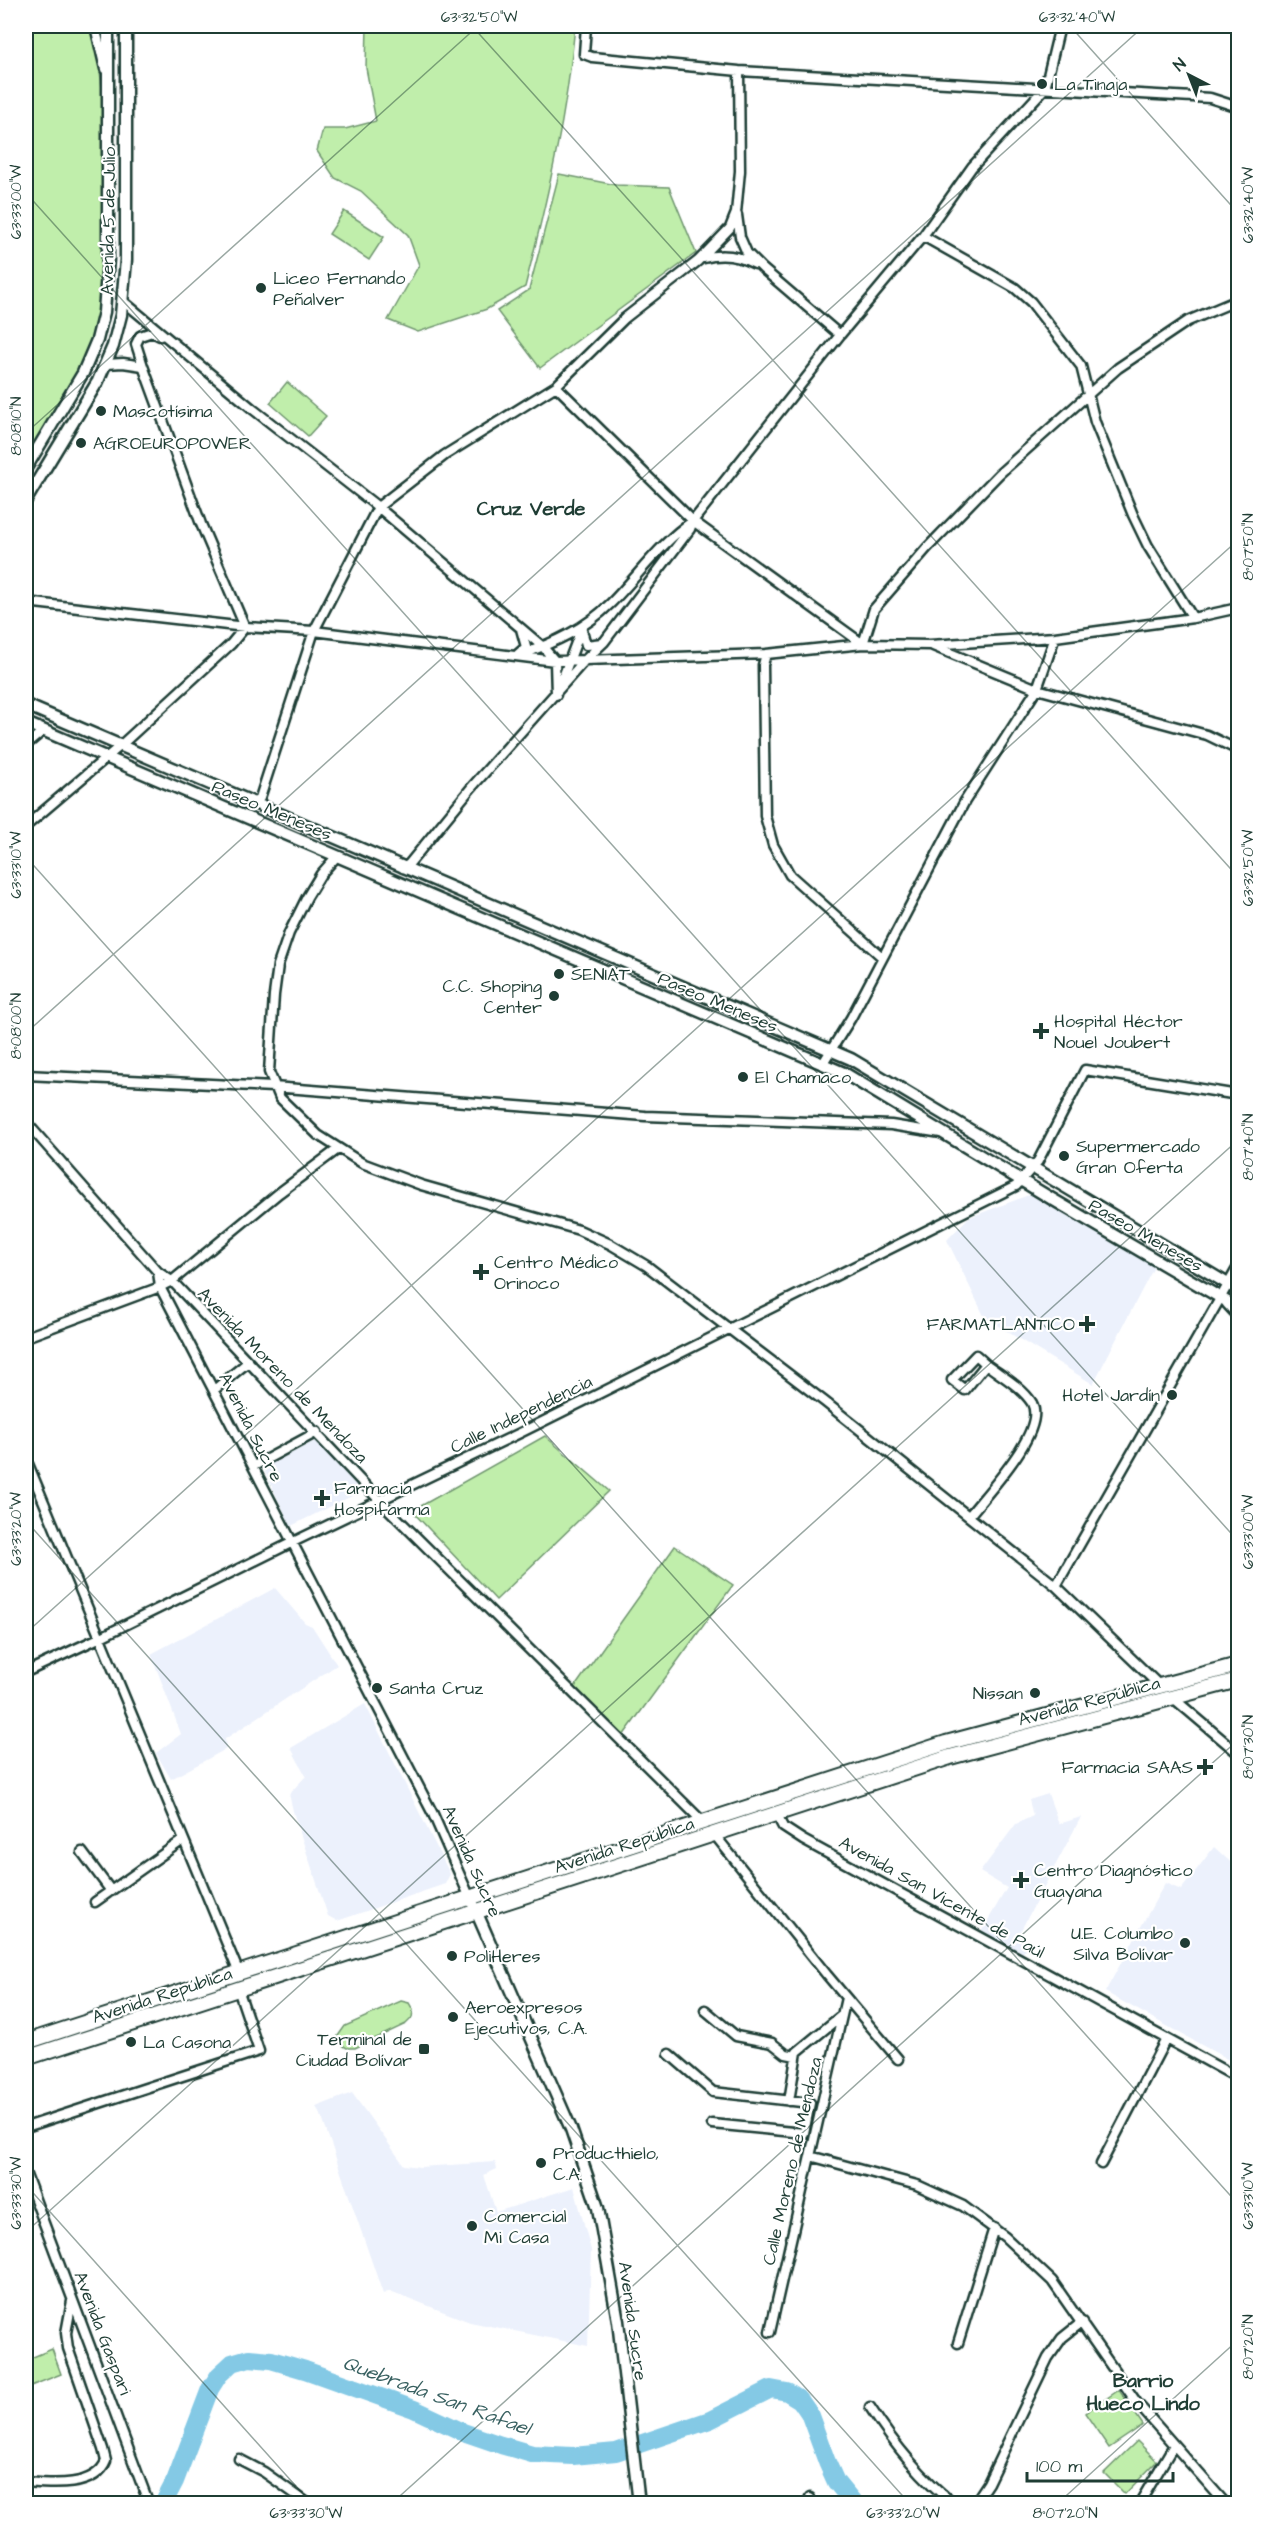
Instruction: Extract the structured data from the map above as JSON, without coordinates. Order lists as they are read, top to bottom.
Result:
{
  "streets": {
    "main road": ["Avenida República"],
    "street": [
      "Avenida 5 de Julio",
      "Paseo Meneses",
      "Avenida Moreno de Mendoza",
      "Calle Independencia",
      "Avenida Sucre",
      "Avenida San Vicente de Paúl",
      "Calle Moreno de Mendoza",
      "Avenida Gaspari"
    ]
  },
  "crossings": [
    ["Paseo Meneses", "Calle Independencia"],
    ["Avenida Moreno de Mendoza", "Calle Independencia"],
    ["Avenida Moreno de Mendoza", "Avenida Sucre"],
    ["Avenida Moreno de Mendoza", "Avenida República"],
    ["Calle Independencia", "Avenida Sucre"],
    ["Avenida Sucre", "Avenida República"],
    ["Avenida República", "Avenida San Vicente de Paúl"]
  ],
  "districts": ["Cruz Verde", "Barrio Hueco Lindo"],
  "water": ["Quebrada San Rafael"],
  "places": {
    "other": [
      "La Tinaja",
      "Liceo Fernando Peñalver",
      "Mascotísima",
      "AGROEUROPOWER",
      "SENIAT",
      "C.C. Shoping Center",
      "El Chamaco",
      "Supermercado Gran Oferta",
      "Hotel Jardín",
      "Santa Cruz",
      "Nissan",
      "U.E. Columbo Silva Bolívar",
      "PoliHeres",
      "Aeroexpresos Ejecutivos, C.A.",
      "La Casona",
      "Producthielo, C.A.",
      "Comercial Mi Casa"
    ],
    "health": [
      "Hospital Héctor Nouel Joubert",
      "Centro Médico Orinoco",
      "FARMATLANTICO",
      "Farmacia Hospifarma",
      "Farmacia SAAS",
      "Centro Diagnóstico Guayana"
    ],
    "transit": ["Terminal de Ciudad Bolívar"]
  },
  "scale_bar": "100 m",
  "north": "top left",
  "coordinates": [
    "63°32'50\"W",
    "63°32'40\"W",
    "63°33'00\"W",
    "8°08'10\"N",
    "8°07'50\"N",
    "63°33'10\"W",
    "8°08'00\"N",
    "8°07'40\"N",
    "63°33'20\"W",
    "8°07'30\"N",
    "63°33'30\"W",
    "8°07'20\"N"
  ]
}
